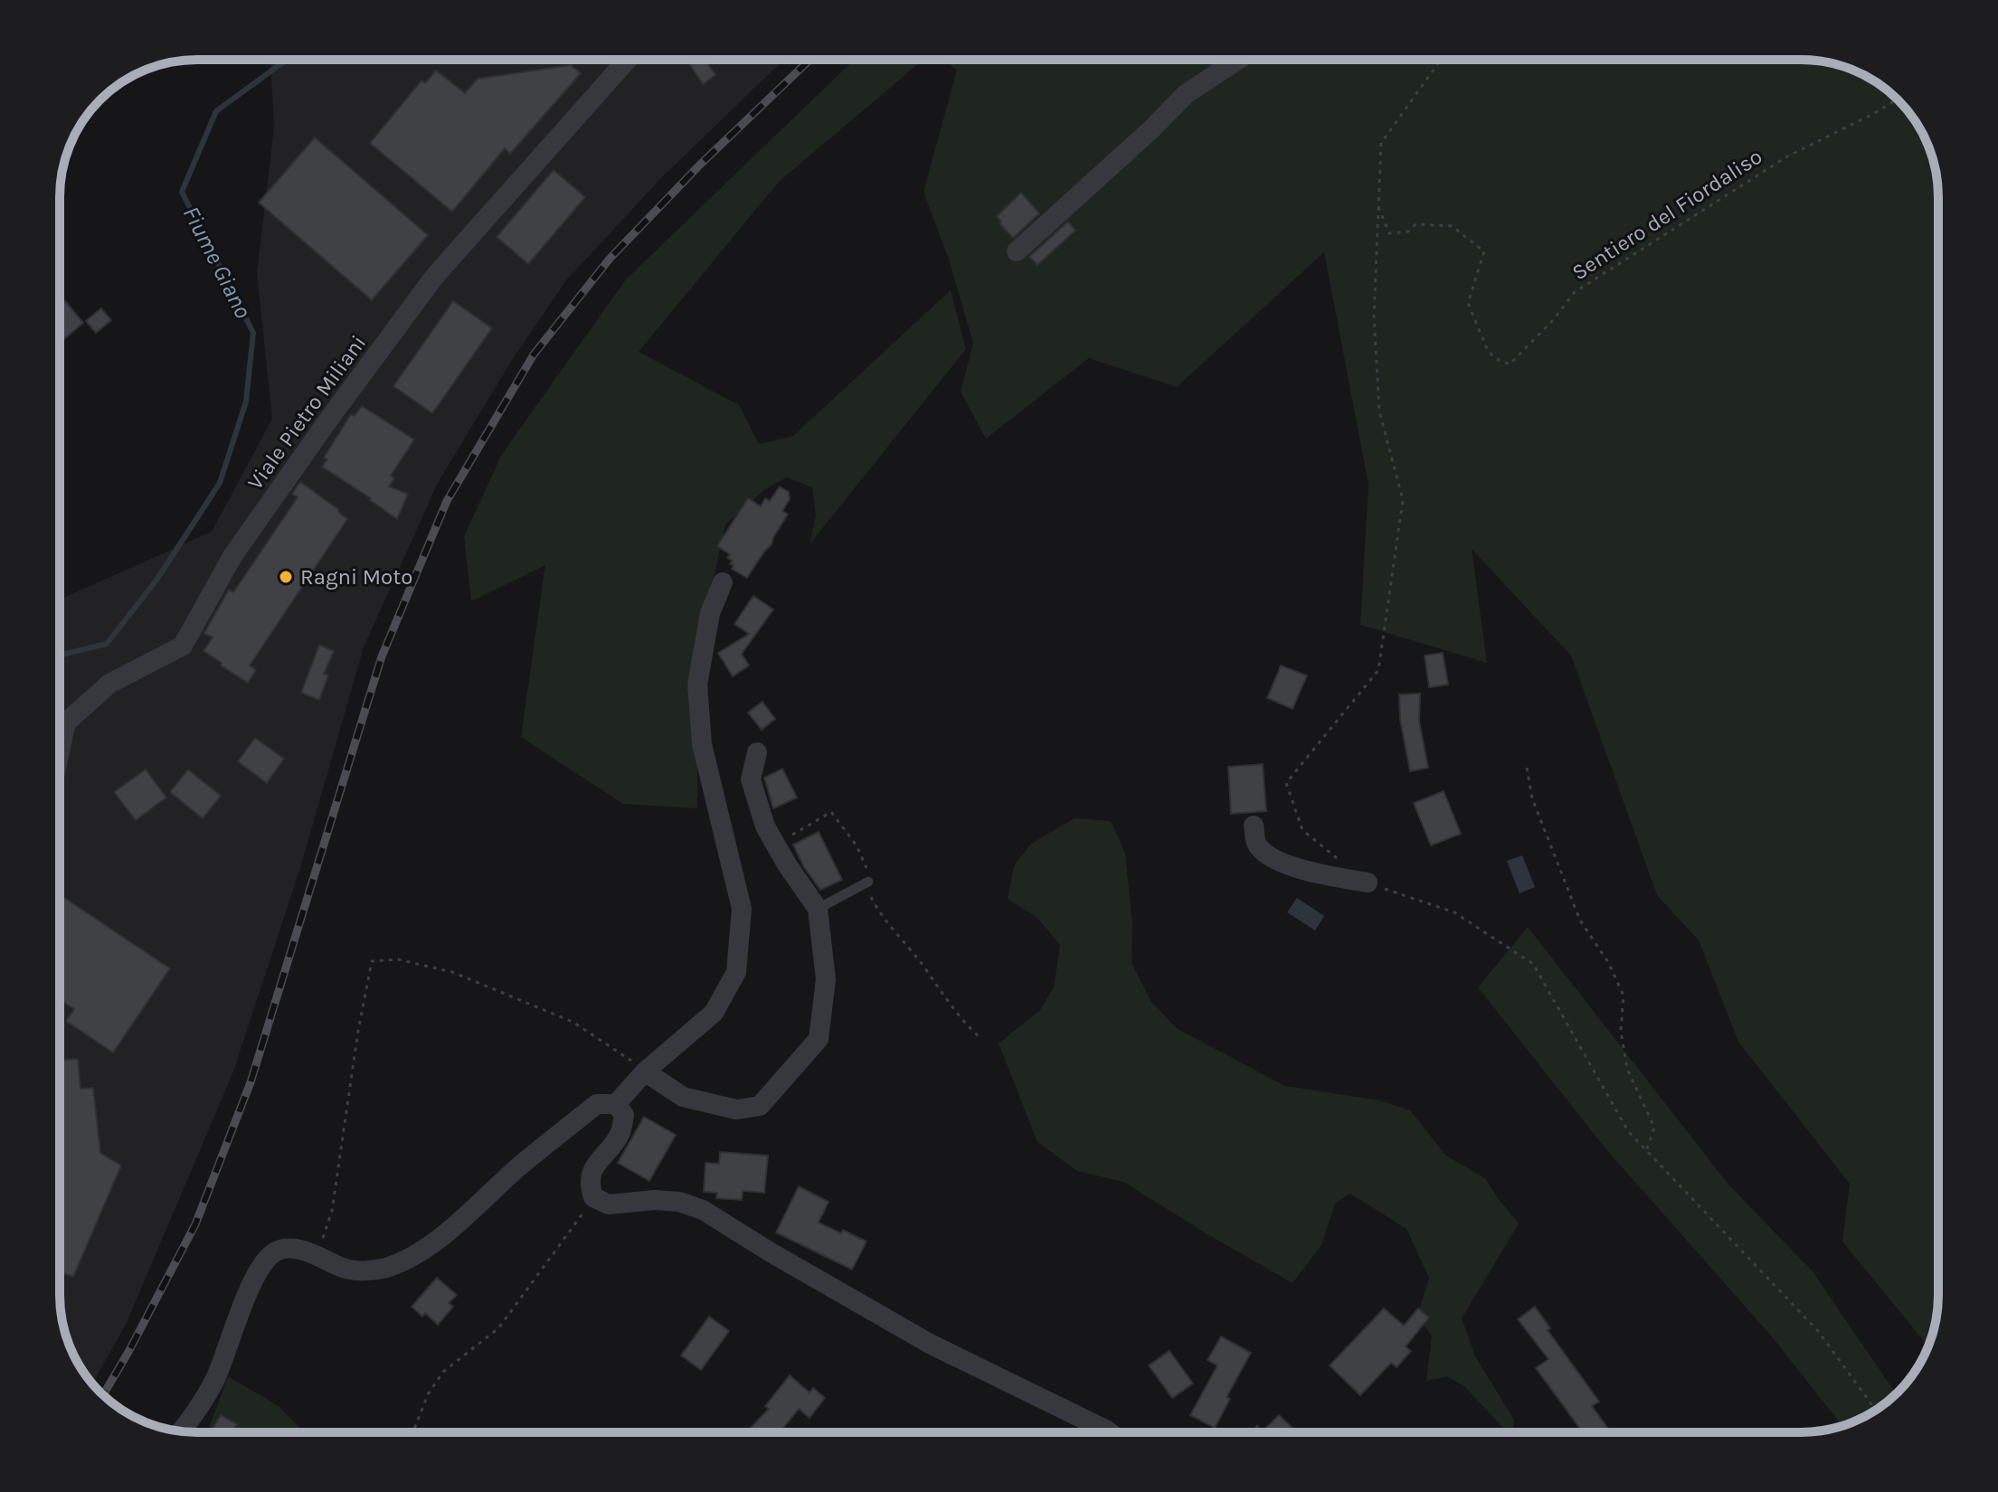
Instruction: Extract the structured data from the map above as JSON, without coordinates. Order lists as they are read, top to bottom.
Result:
{
  "streets": {
    "street": ["Viale Pietro Miliani"],
    "path": ["Sentiero del Fiordaliso"]
  },
  "water": ["Fiume Giano"],
  "places": ["Ragni Moto"]
}
